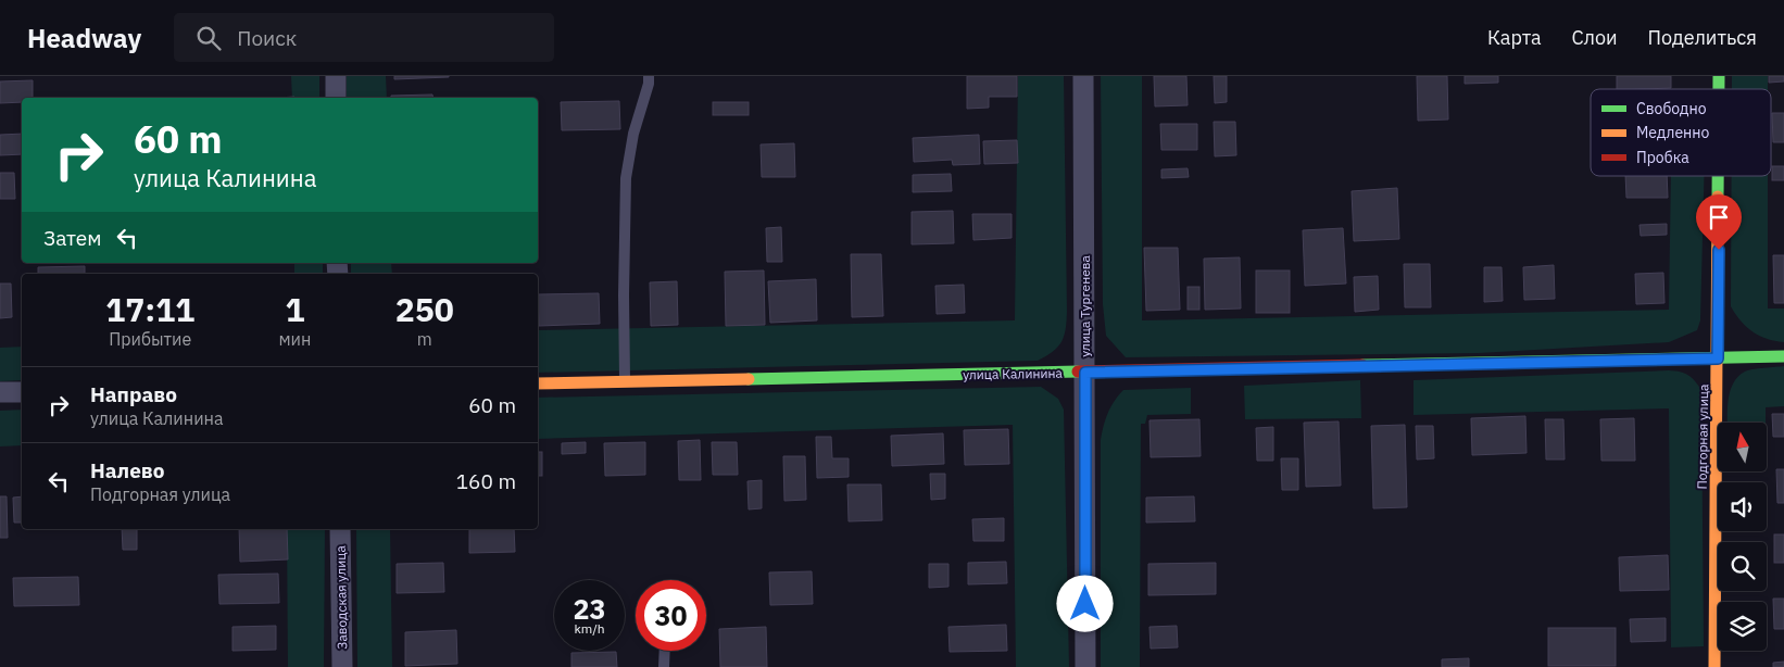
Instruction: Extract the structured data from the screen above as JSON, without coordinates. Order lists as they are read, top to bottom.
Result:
{
  "streets": {
    "street": [
      "улица Тургенева",
      "улица Калинина",
      "Подгорная улица",
      "Заводская улица"
    ]
  },
  "crossings": [
    ["улица Тургенева", "улица Калинина"],
    ["улица Калинина", "Подгорная улица"]
  ],
  "legend": ["Свободно", "Медленно", "Пробка"],
  "north": "top",
  "page": {
    "header": "Headway",
    "search": "Поиск",
    "nav": ["Карта", "Слои", "Поделиться"],
    "turn": ["60 m", "улица Калинина"],
    "then": "Затем",
    "eta": [
      "17:11",
      "Прибытие",
      "1",
      "мин",
      "250",
      "m"
    ],
    "list": [
      {
        "name": "Направо",
        "note": "улица Калинина",
        "value": "60 m"
      },
      {
        "name": "Налево",
        "note": "Подгорная улица",
        "value": "160 m"
      }
    ],
    "speed": "23 km/h",
    "limit": "30"
  }
}
